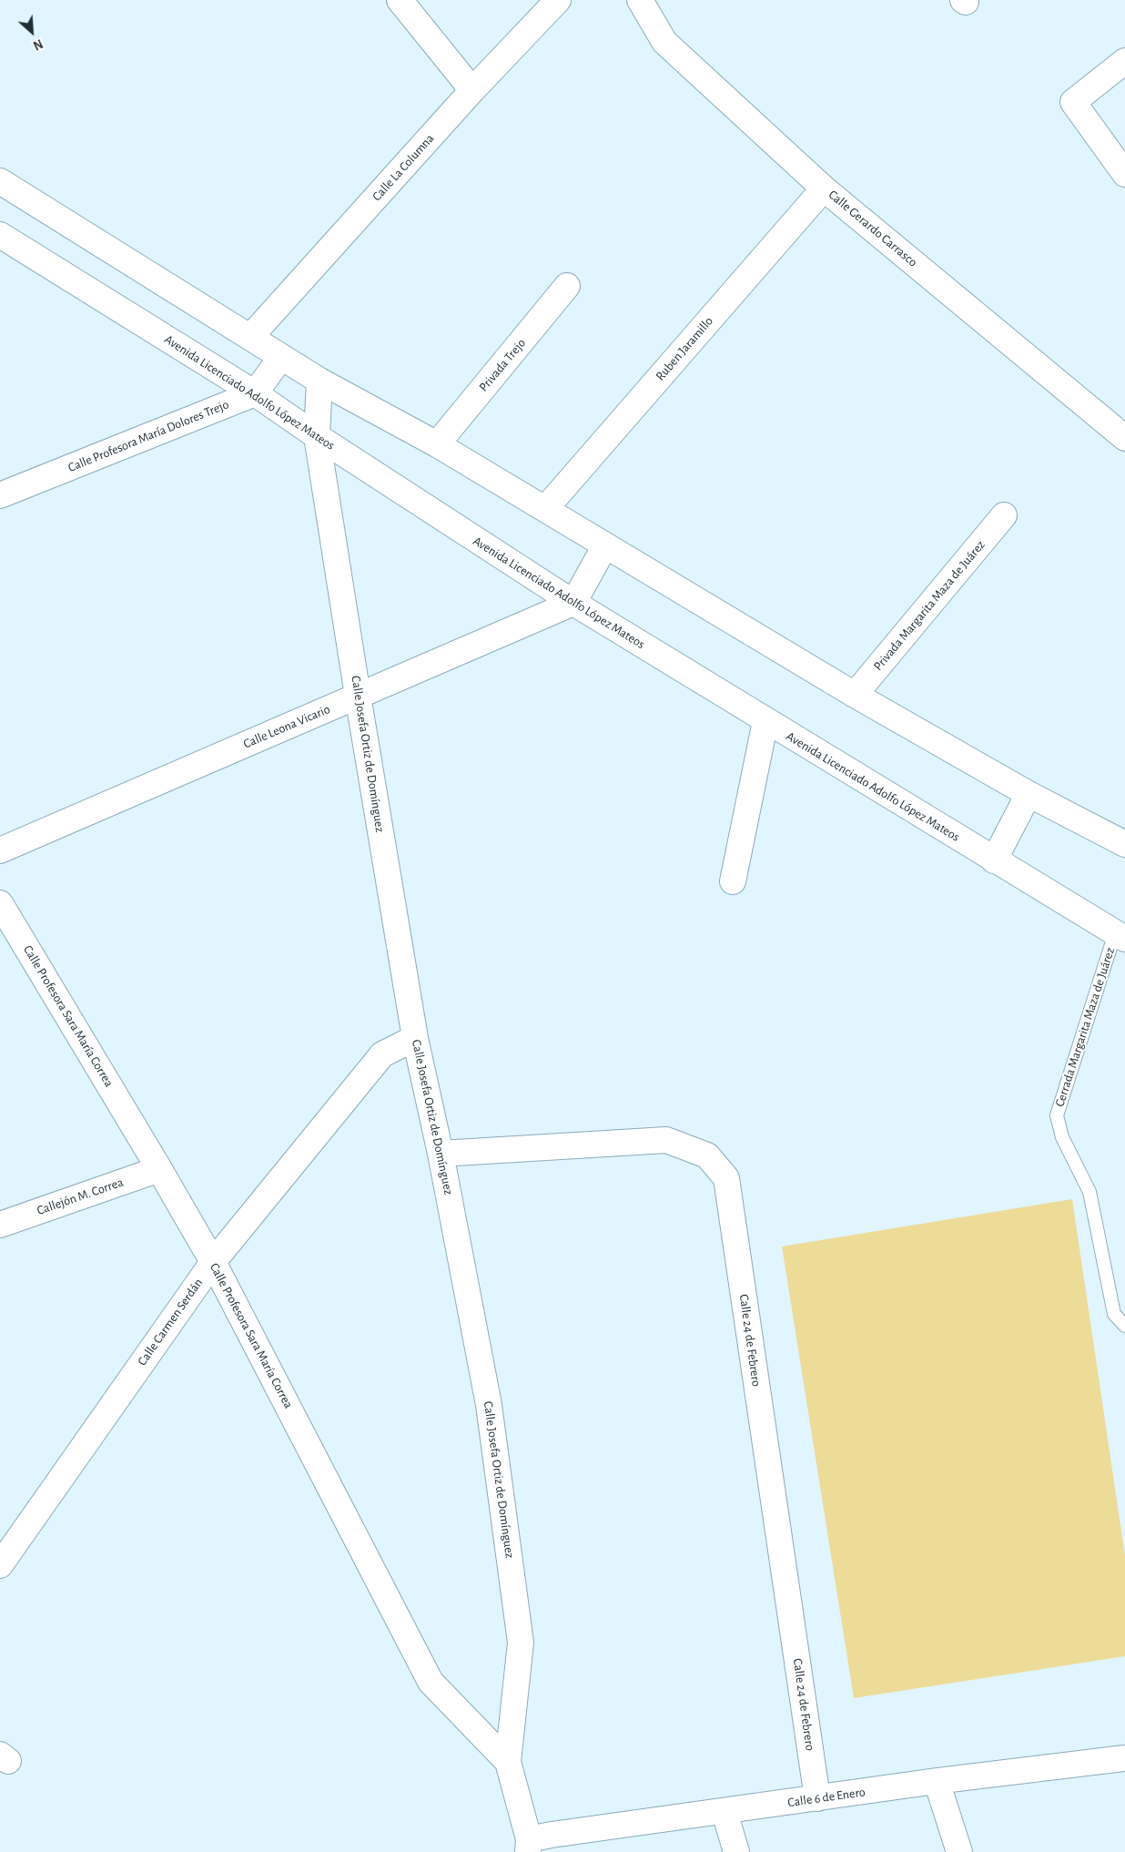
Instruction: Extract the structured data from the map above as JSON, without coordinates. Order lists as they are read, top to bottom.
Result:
{
  "streets": {
    "street": [
      "Calle La Columna",
      "Calle Gerardo Carrasco",
      "Ruben Jaramillo",
      "Privada Trejo",
      "Avenida Licenciado Adolfo López Mateos",
      "Calle Profesora María Dolores Trejo",
      "Privada Margarita Maza de Juárez",
      "Calle Leona Vicario",
      "Calle Josefa Ortiz de Domínguez",
      "Calle Profesora Sara María Correa",
      "Callejón M. Correa",
      "Calle Carmen Serdán",
      "Calle 24 de Febrero",
      "Calle 6 de Enero"
    ],
    "lane": ["Cerrada Margarita Maza de Juárez"]
  },
  "crossings": [
    ["Calle Gerardo Carrasco", "Ruben Jaramillo"],
    ["Avenida Licenciado Adolfo López Mateos", "Calle Profesora María Dolores Trejo"],
    ["Avenida Licenciado Adolfo López Mateos", "Calle Leona Vicario"],
    ["Avenida Licenciado Adolfo López Mateos", "Calle Josefa Ortiz de Domínguez"],
    ["Avenida Licenciado Adolfo López Mateos", "Cerrada Margarita Maza de Juárez"],
    ["Calle Leona Vicario", "Calle Josefa Ortiz de Domínguez"],
    ["Calle Josefa Ortiz de Domínguez", "Calle Profesora Sara María Correa"],
    ["Calle Josefa Ortiz de Domínguez", "Calle Carmen Serdán"],
    ["Calle Josefa Ortiz de Domínguez", "Calle 24 de Febrero"],
    ["Calle Josefa Ortiz de Domínguez", "Calle 6 de Enero"],
    ["Calle Profesora Sara María Correa", "Callejón M. Correa"],
    ["Calle Profesora Sara María Correa", "Calle Carmen Serdán"],
    ["Calle 24 de Febrero", "Calle 6 de Enero"]
  ],
  "north": "bottom right"
}
